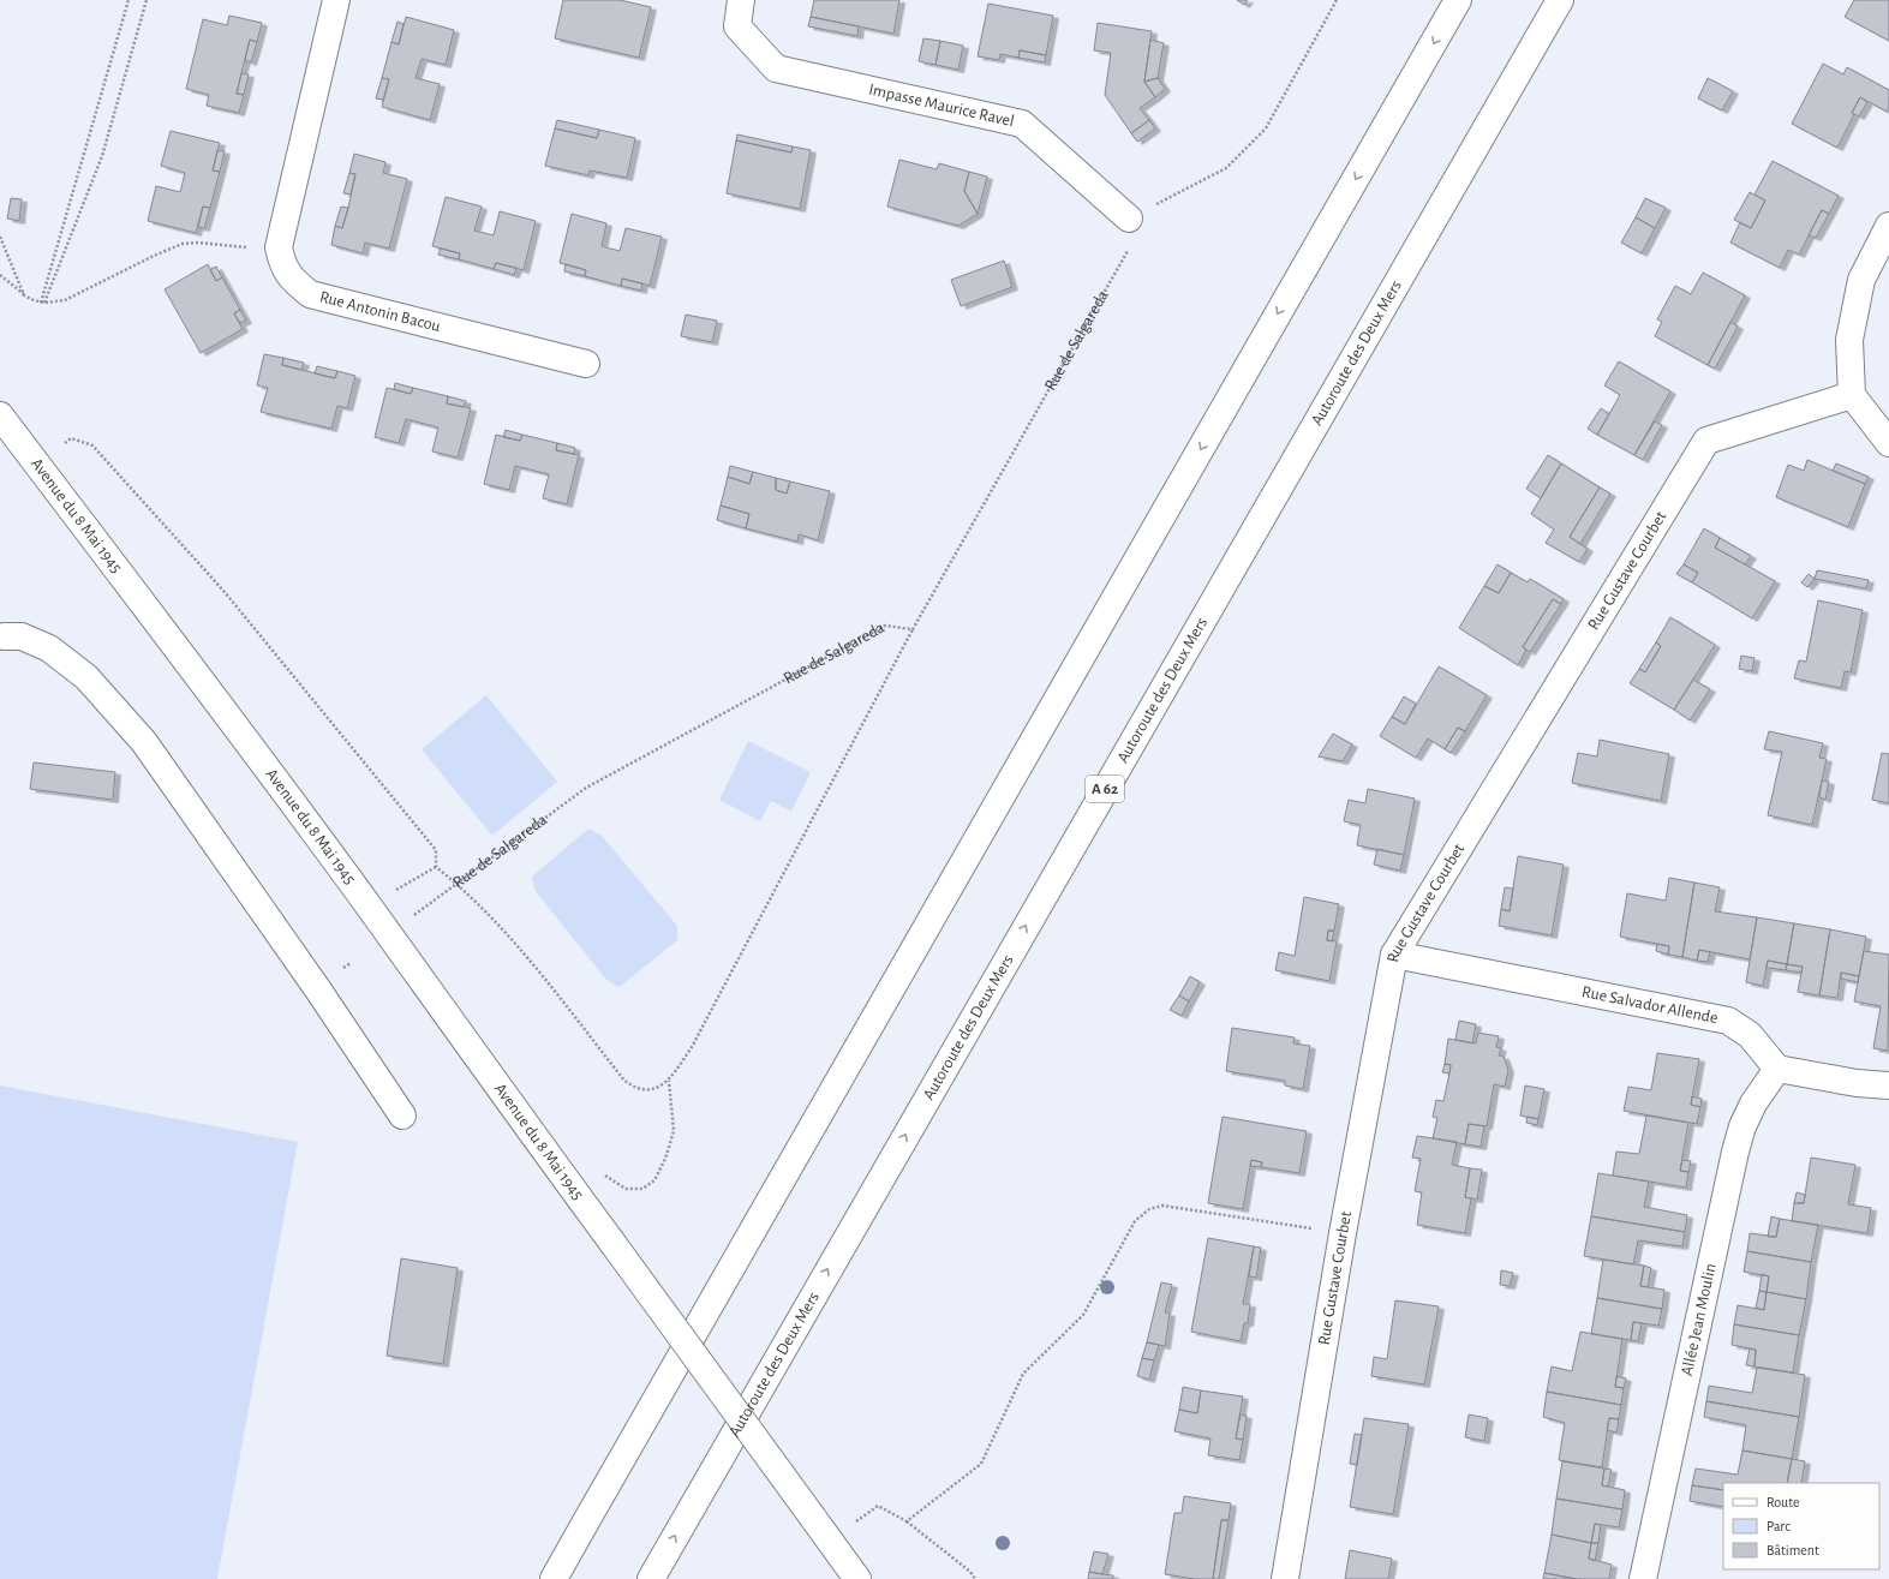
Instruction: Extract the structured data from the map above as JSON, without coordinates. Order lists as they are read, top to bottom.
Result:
{
  "streets": {
    "main road": [
      "Impasse Maurice Ravel",
      "Rue Antonin Bacou",
      "Autoroute des Deux Mers",
      "Avenue du 8 Mai 1945",
      "Rue Gustave Courbet",
      "A 62",
      "Rue Salvador Allende",
      "Allée Jean Moulin"
    ],
    "path": ["Rue de Salgareda"]
  },
  "crossings": [
    ["Impasse Maurice Ravel", "Rue de Salgareda"],
    ["Rue Gustave Courbet", "Rue Salvador Allende"],
    ["Rue Salvador Allende", "Allée Jean Moulin"]
  ],
  "legend": ["Route", "Parc", "Bâtiment"]
}
